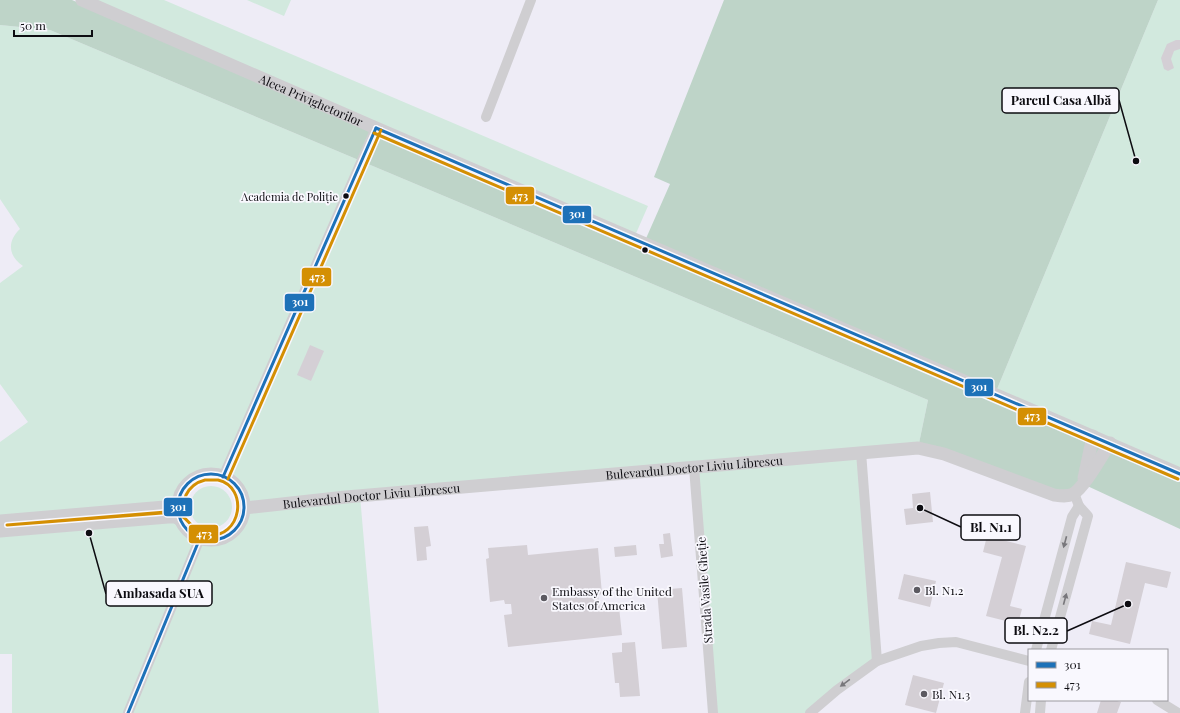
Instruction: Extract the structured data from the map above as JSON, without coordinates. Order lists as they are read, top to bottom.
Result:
{
  "streets": {
    "street": ["Aleea Privighetorilor", "Bulevardul Doctor Liviu Librescu", "Strada Vasile Gheție"]
  },
  "crossings": [
    ["Bulevardul Doctor Liviu Librescu", "Strada Vasile Gheție"]
  ],
  "places": [
    "Parcul Casa Albă",
    "Academia de Poliție",
    "Bl. N1.1",
    "Ambasada SUA",
    "Bl. N1.2",
    "Embassy of the United States of America",
    "Bl. N2.2",
    "Bl. N1.3"
  ],
  "lines": ["transit line 301", "transit line 473"],
  "legend": ["301", "473"],
  "scale_bar": "50 m"
}
